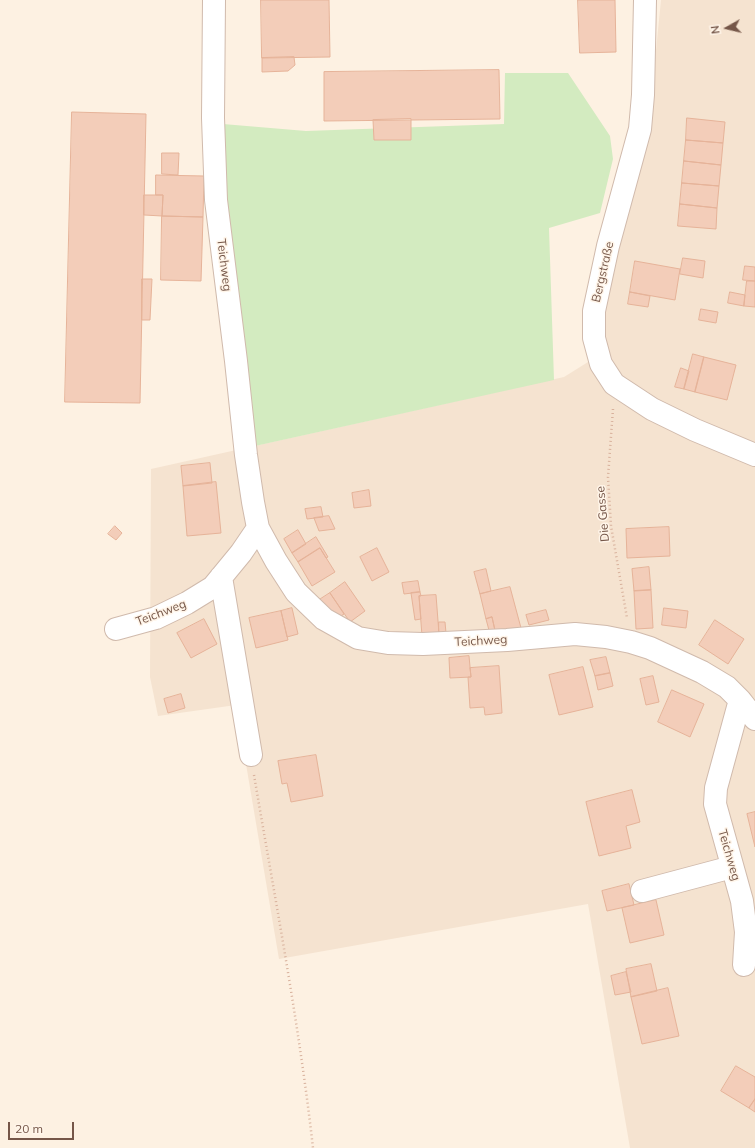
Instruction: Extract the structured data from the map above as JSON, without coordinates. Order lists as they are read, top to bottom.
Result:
{
  "streets": {
    "street": ["Teichweg", "Bergstraße"],
    "path": ["Die Gasse"]
  },
  "crossings": [
    ["Teichweg", "Die Gasse"],
    ["Bergstraße", "Die Gasse"]
  ],
  "scale_bar": "20 m",
  "north": "left"
}
